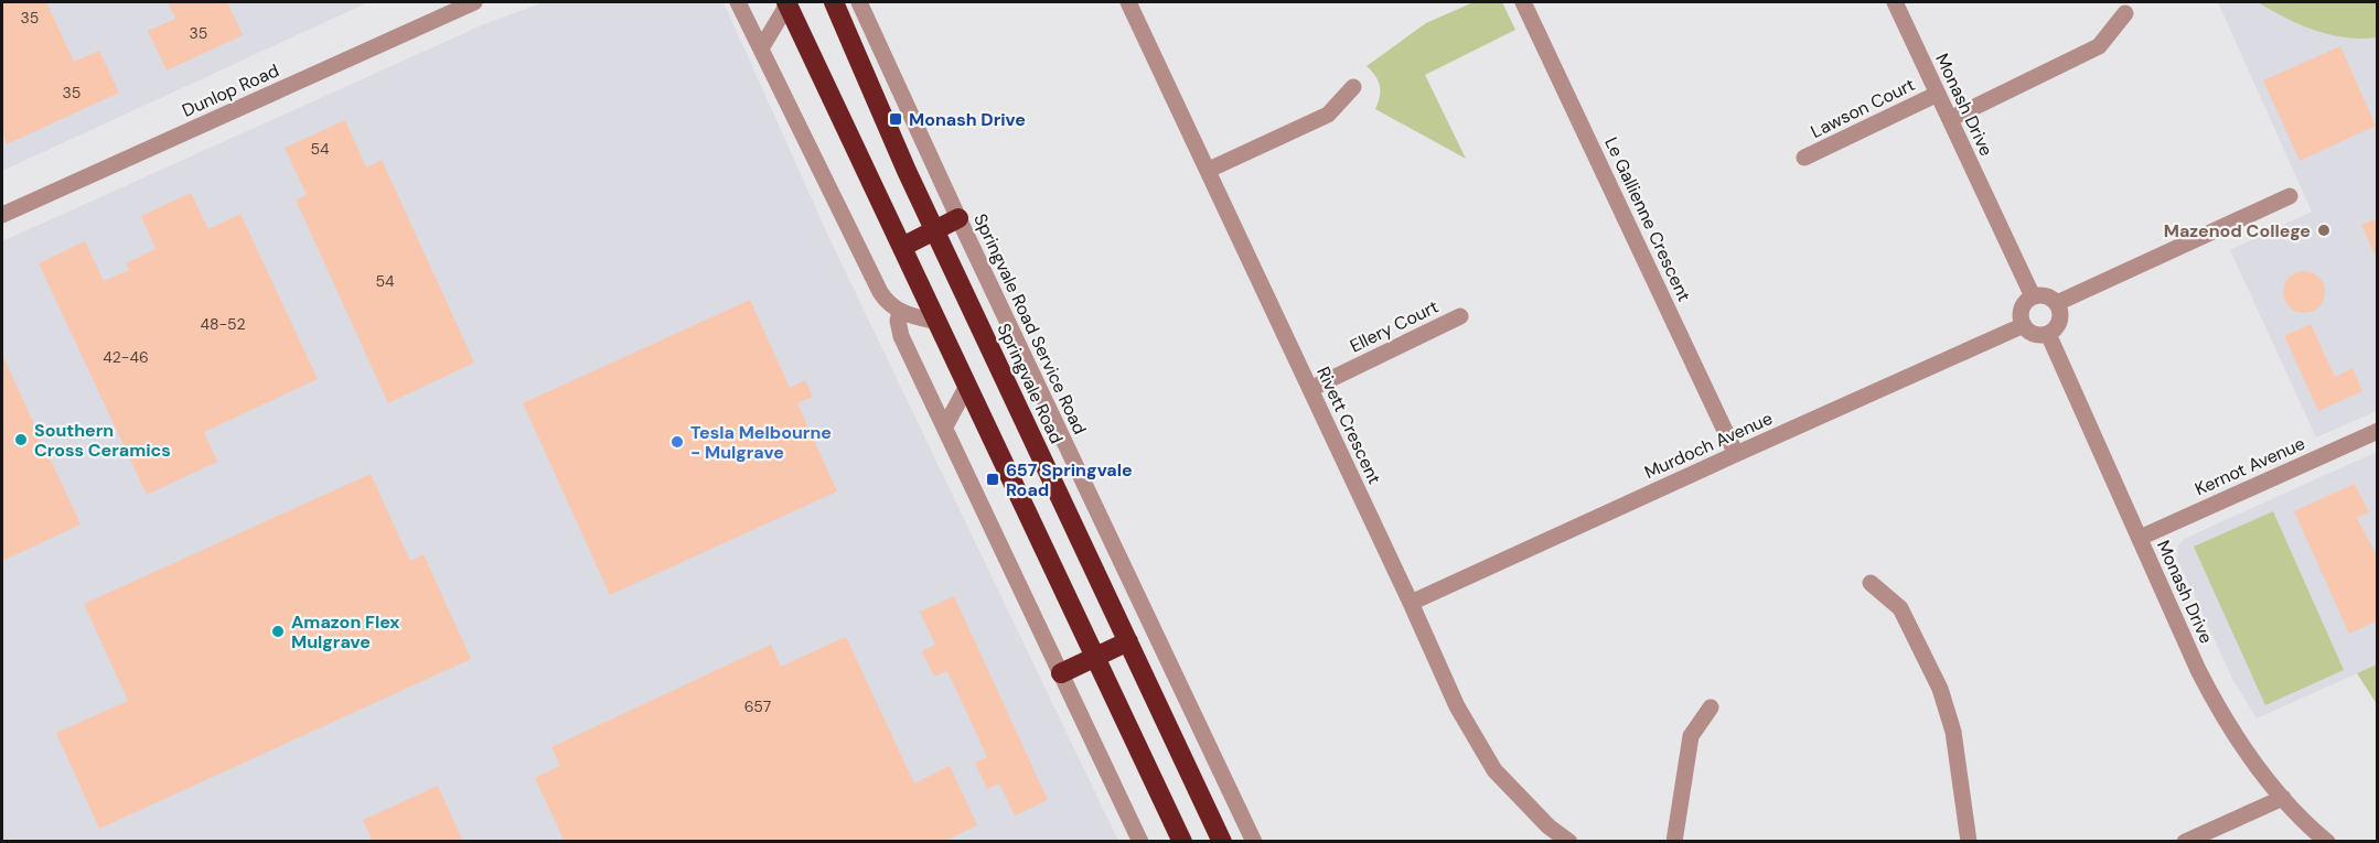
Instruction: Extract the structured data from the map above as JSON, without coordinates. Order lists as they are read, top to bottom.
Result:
{
  "streets": {
    "highway": ["Springvale Road"],
    "street": [
      "Dunlop Road",
      "Monash Drive",
      "Lawson Court",
      "Le Gallienne Crescent",
      "Springvale Road Service Road",
      "Ellery Court",
      "Rivett Crescent",
      "Murdoch Avenue",
      "Kernot Avenue"
    ]
  },
  "crossings": [
    ["Monash Drive", "Lawson Court"],
    ["Monash Drive", "Murdoch Avenue"],
    ["Monash Drive", "Kernot Avenue"],
    ["Le Gallienne Crescent", "Murdoch Avenue"],
    ["Ellery Court", "Rivett Crescent"],
    ["Rivett Crescent", "Murdoch Avenue"]
  ],
  "places": {
    "transit": ["Monash Drive", "657 Springvale Road"],
    "other": [
      "Mazenod College",
      "Southern Cross Ceramics",
      "Tesla Melbourne - Mulgrave",
      "Amazon Flex Mulgrave"
    ]
  },
  "house_numbers": [
    "35",
    "35",
    "35",
    "54",
    "54",
    "48-52",
    "42-46",
    "657"
  ]
}
